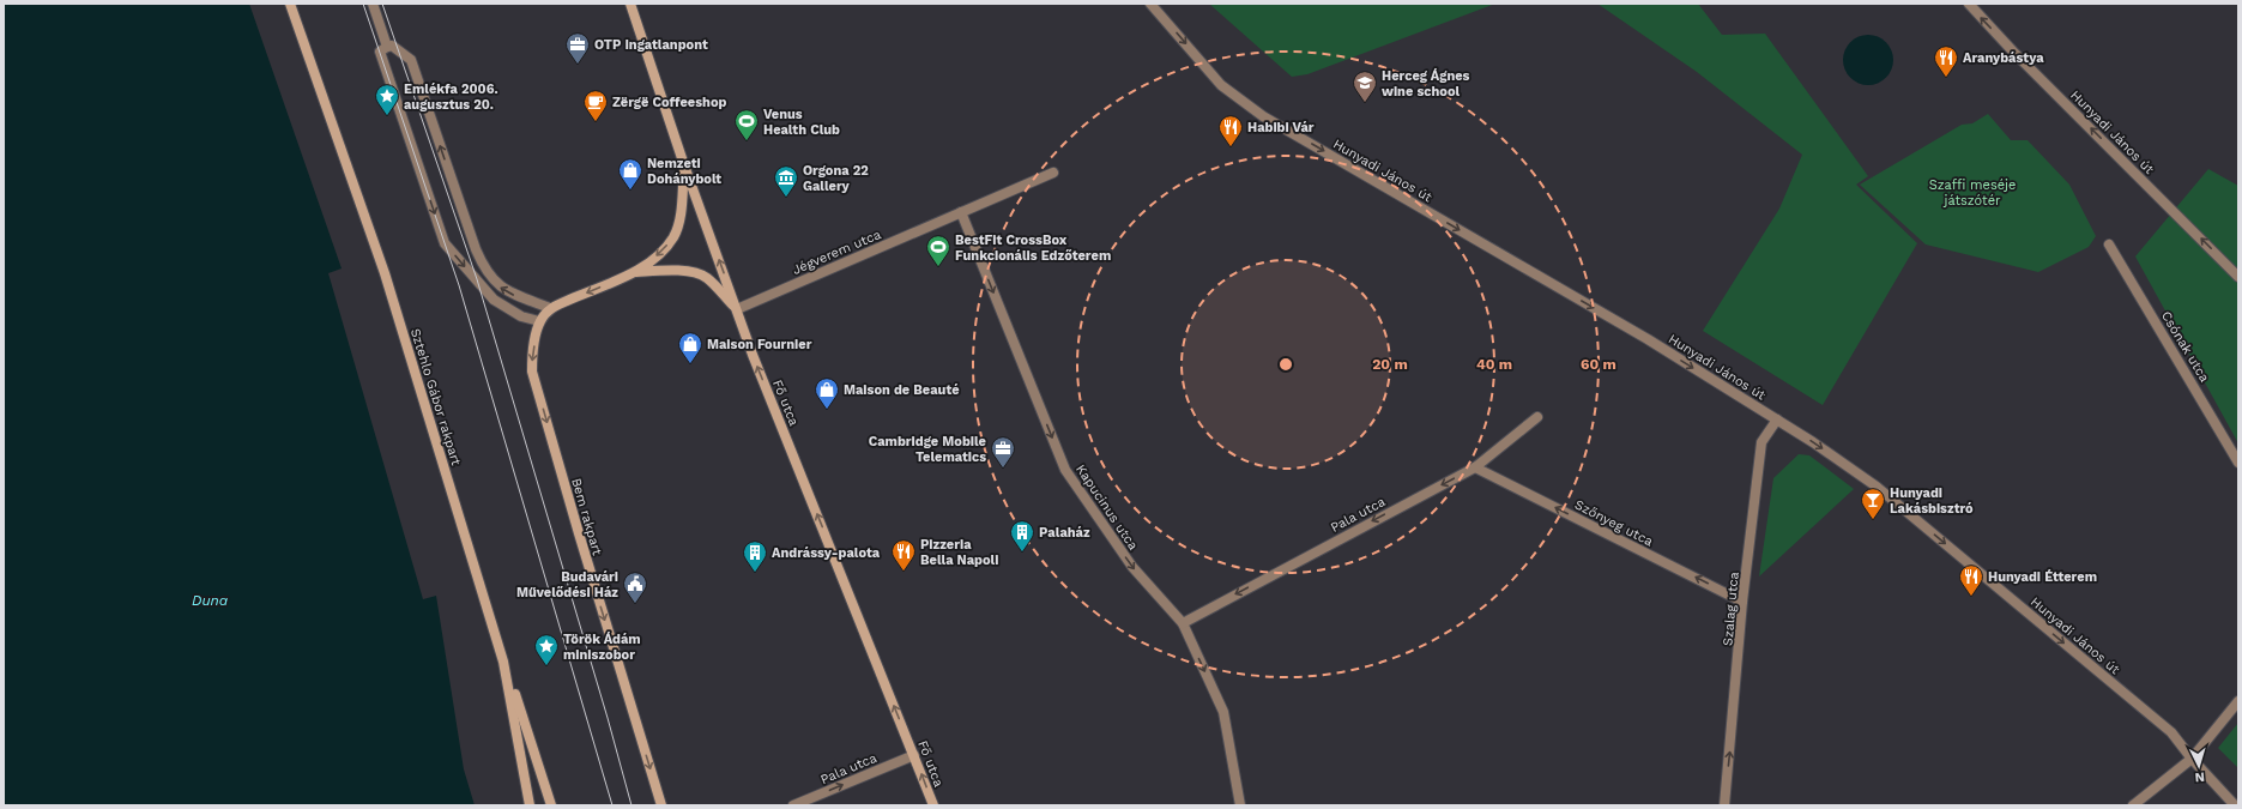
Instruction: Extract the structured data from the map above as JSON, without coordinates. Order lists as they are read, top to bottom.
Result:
{
  "streets": {
    "street": [
      "Hunyadi János út",
      "Jégverem utca",
      "Csónak utca",
      "Sztehlo Gábor rakpart",
      "Fő utca",
      "Kapucinus utca",
      "Pala utca",
      "Bem rakpart",
      "Szőnyeg utca",
      "Szalag utca"
    ]
  },
  "crossings": [
    ["Hunyadi János út", "Szalag utca"],
    ["Jégverem utca", "Fő utca"],
    ["Jégverem utca", "Kapucinus utca"],
    ["Fő utca", "Pala utca"],
    ["Kapucinus utca", "Pala utca"],
    ["Pala utca", "Szőnyeg utca"],
    ["Szőnyeg utca", "Szalag utca"]
  ],
  "one_way": [
    "Fő utca",
    "Kapucinus utca",
    "Bem rakpart",
    "Szőnyeg utca",
    "Szalag utca"
  ],
  "water": ["Duna"],
  "parks": ["Szaffi meséje játszótér"],
  "places": {
    "office": ["OTP Ingatlanpont", "Cambridge Mobile Telematics"],
    "restaurant": [
      "Aranybástya",
      "Habibi Vár",
      "Pizzeria Bella Napoli",
      "Hunyadi Étterem"
    ],
    "school or university": ["Herceg Ágnes wine school"],
    "place": ["Emlékfa 2006. augusztus 20.", "Török Ádám miniszobor"],
    "cafe": ["Zërgë Coffeeshop"],
    "sports": ["Venus Health Club", "BestFit CrossBox Funkcionális Edzőterem"],
    "shop": ["Nemzeti Dohánybolt", "Maison Fournier", "Maison de Beauté"],
    "museum": ["Orgona 22 Gallery"],
    "bar": ["Hunyadi Lakásbisztró"],
    "building": ["Palaház", "Andrássy-palota"],
    "public building": ["Budavári Művelődési Ház"]
  },
  "north": "bottom",
  "rings": ["20 m", "40 m", "60 m"]
}
